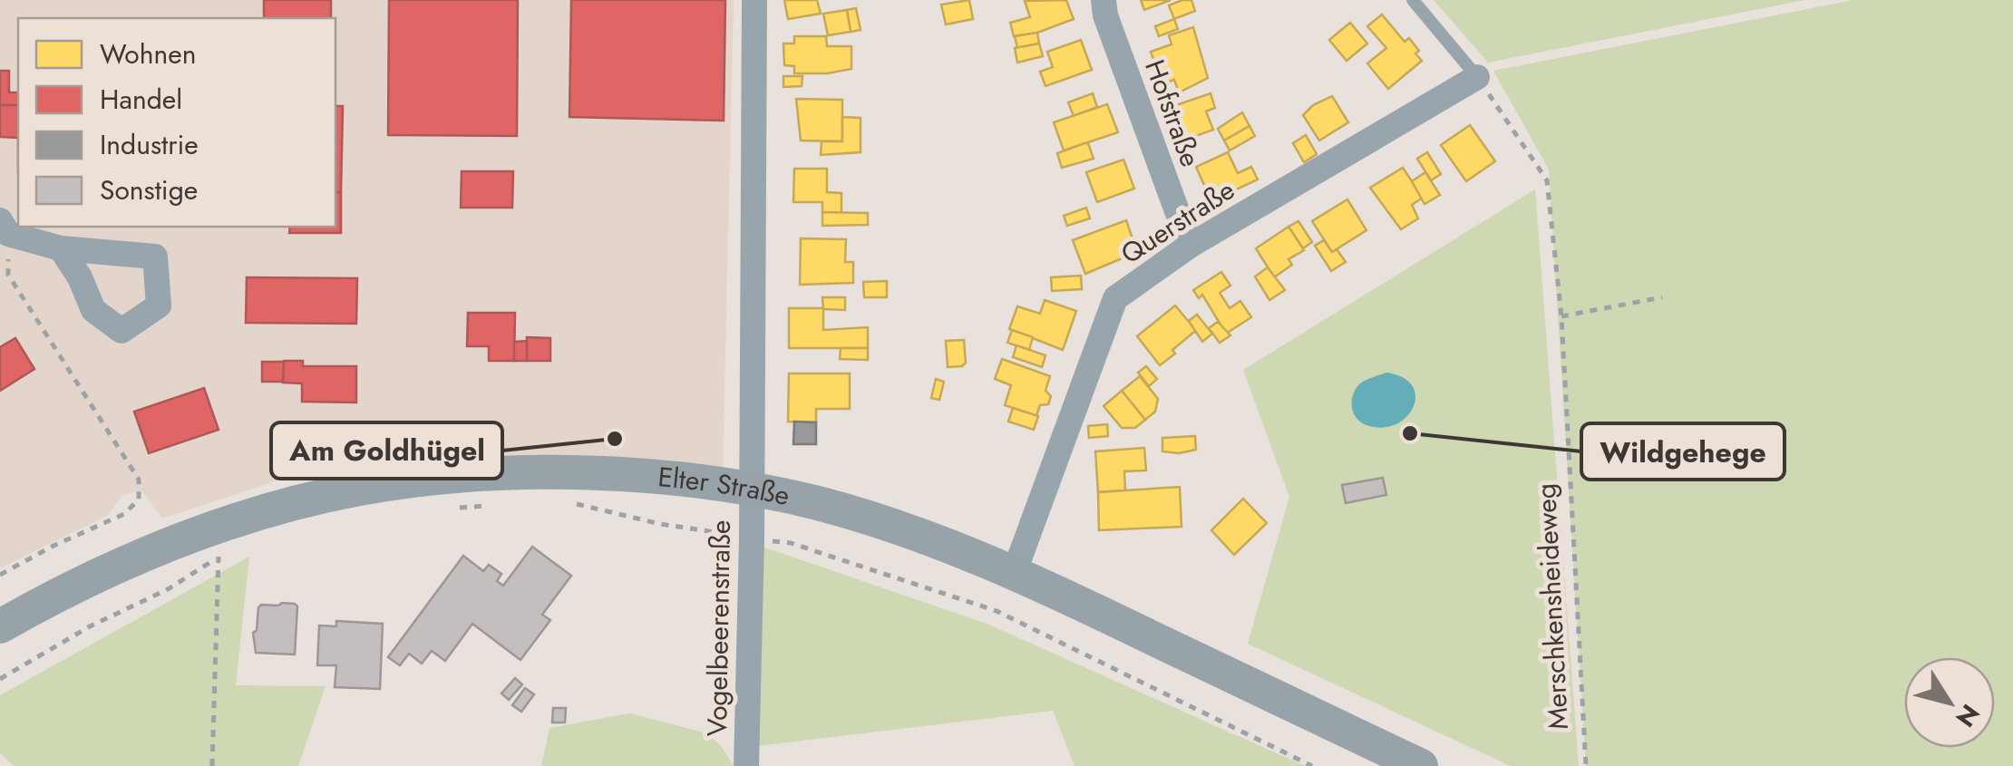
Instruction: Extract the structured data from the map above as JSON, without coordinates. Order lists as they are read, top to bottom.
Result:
{
  "streets": {
    "main road": ["Elter Straße"],
    "street": ["Hofstraße", "Querstraße", "Vogelbeerenstraße"],
    "path": ["Merschkensheideweg"]
  },
  "crossings": [
    ["Hofstraße", "Querstraße"],
    ["Querstraße", "Elter Straße"],
    ["Querstraße", "Merschkensheideweg"],
    ["Elter Straße", "Vogelbeerenstraße"]
  ],
  "places": ["Wildgehege", "Am Goldhügel"],
  "legend": [
    "Wohnen",
    "Handel",
    "Industrie",
    "Sonstige"
  ],
  "north": "bottom right"
}
